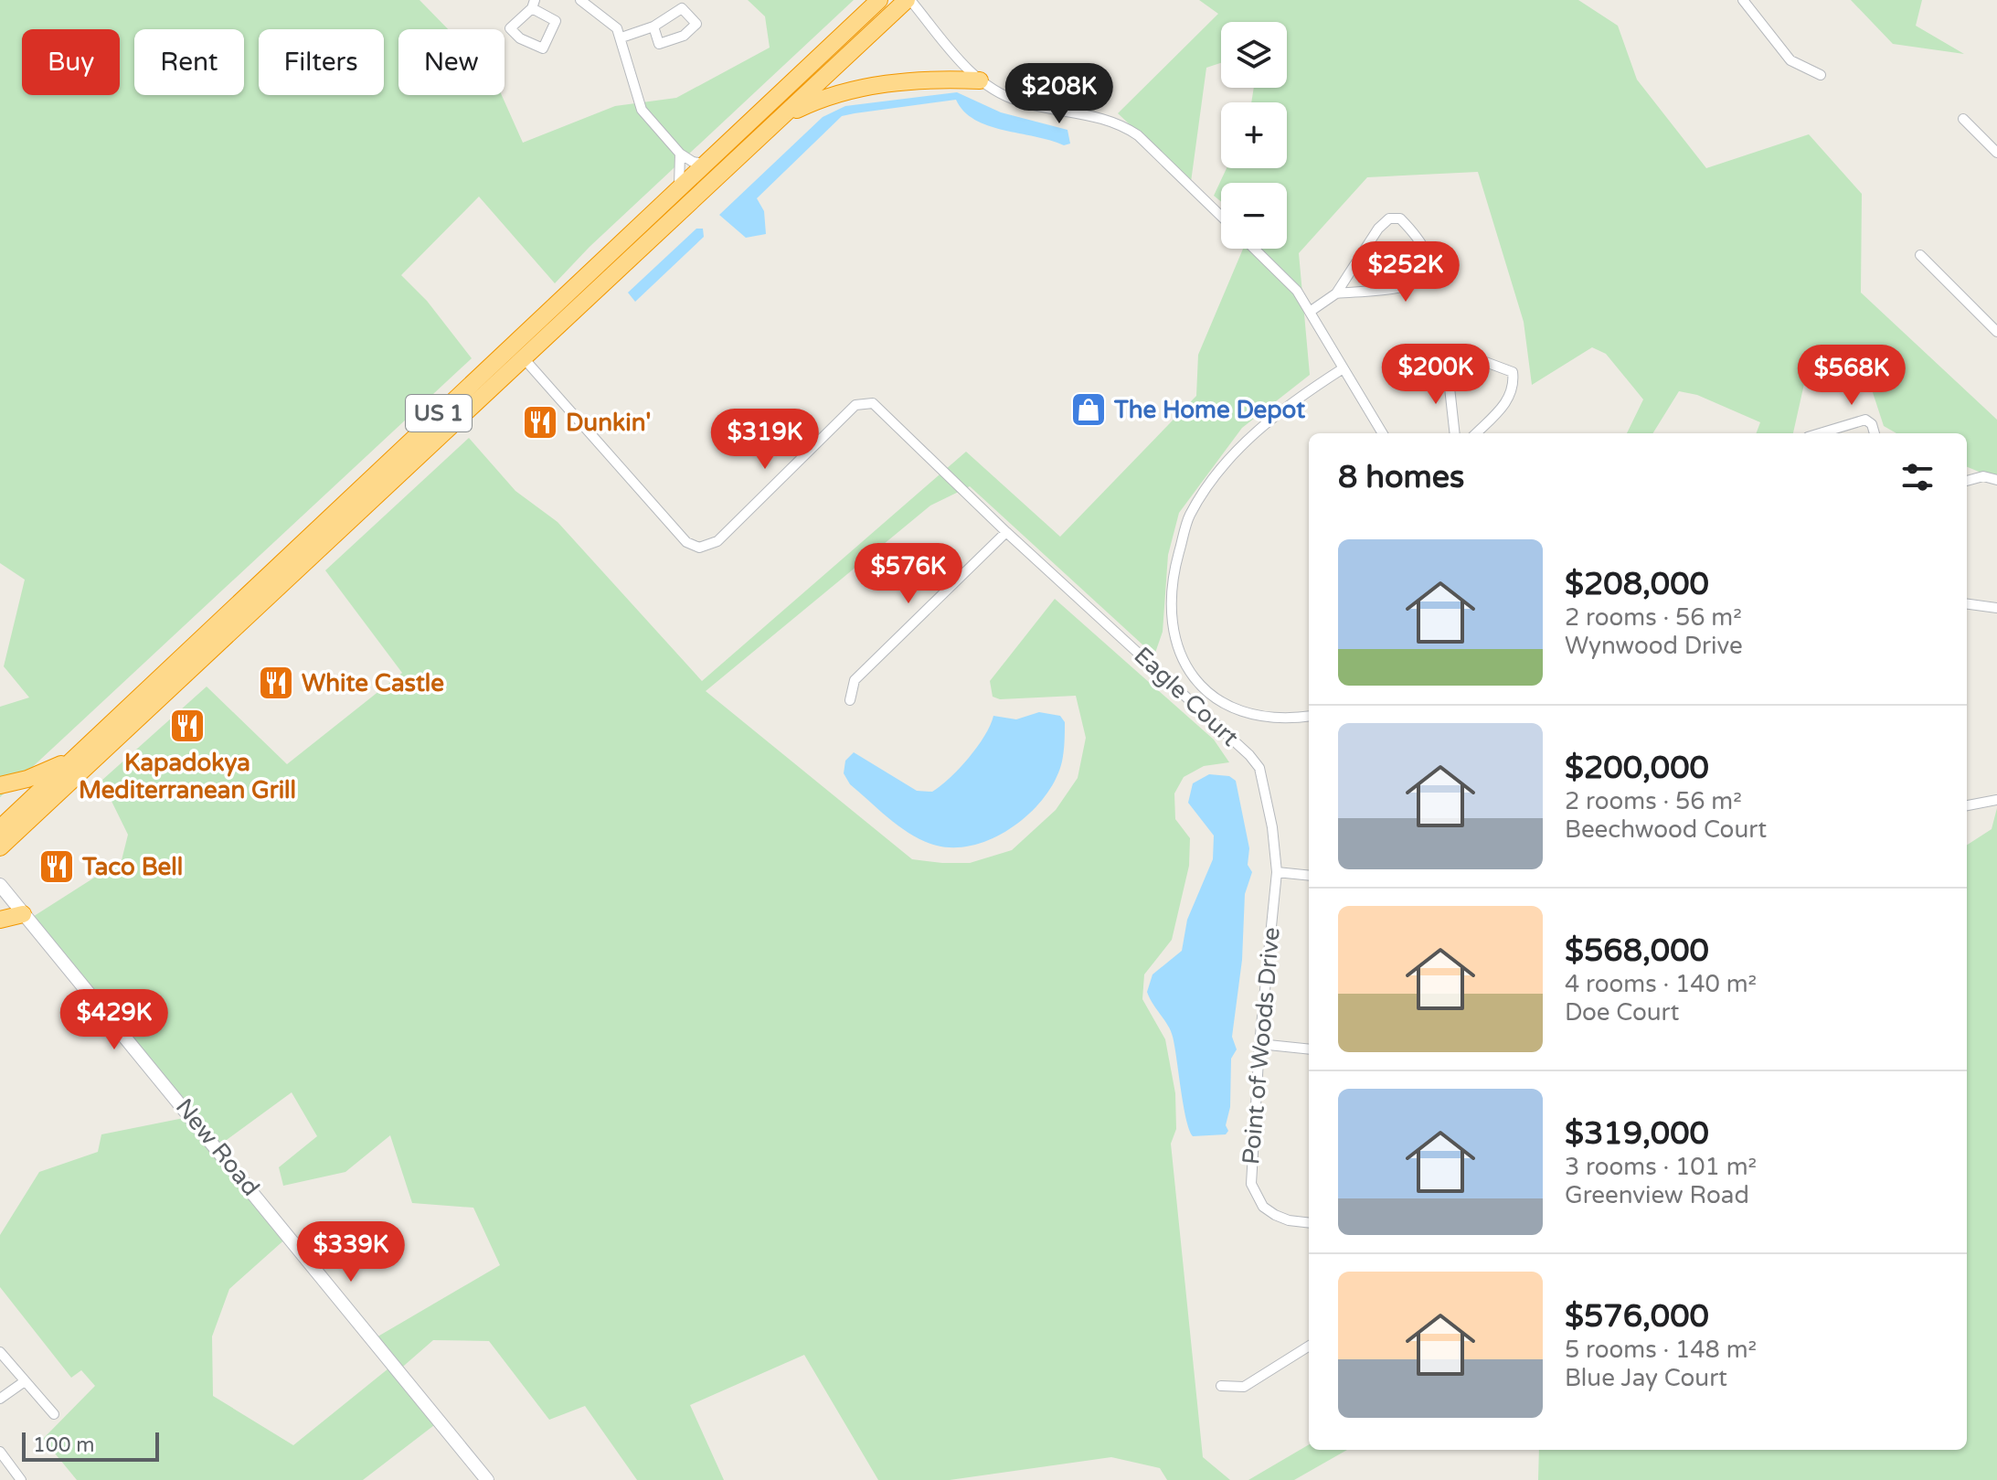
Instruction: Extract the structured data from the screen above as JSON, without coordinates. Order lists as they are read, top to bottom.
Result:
{
  "streets": {
    "highway": ["US 1"],
    "street": ["Eagle Court", "Point of Woods Drive", "New Road"]
  },
  "crossings": [
    ["US 1", "Eagle Court"],
    ["Eagle Court", "Point of Woods Drive"]
  ],
  "places": {
    "shop": ["The Home Depot"],
    "restaurant": [
      "Dunkin'",
      "White Castle",
      "Kapadokya Mediterranean Grill",
      "Taco Bell"
    ]
  },
  "scale_bar": "100 m",
  "page": {
    "map_buttons": ["+", "−"],
    "chip": [
      "Buy",
      "Rent",
      "Filters",
      "New"
    ],
    "price": [
      "$208K",
      "$252K",
      "$200K",
      "$568K",
      "$319K",
      "$576K",
      "$429K",
      "$339K"
    ],
    "heading": "8 homes",
    "list": [
      {
        "name": "$208,000",
        "note": "2 rooms · 56 m² · Wynwood Drive"
      },
      {
        "name": "$200,000",
        "note": "2 rooms · 56 m² · Beechwood Court"
      },
      {
        "name": "$568,000",
        "note": "4 rooms · 140 m² · Doe Court"
      },
      {
        "name": "$319,000",
        "note": "3 rooms · 101 m² · Greenview Road"
      },
      {
        "name": "$576,000",
        "note": "5 rooms · 148 m² · Blue Jay Court"
      }
    ],
    "scale": "100 m"
  }
}
